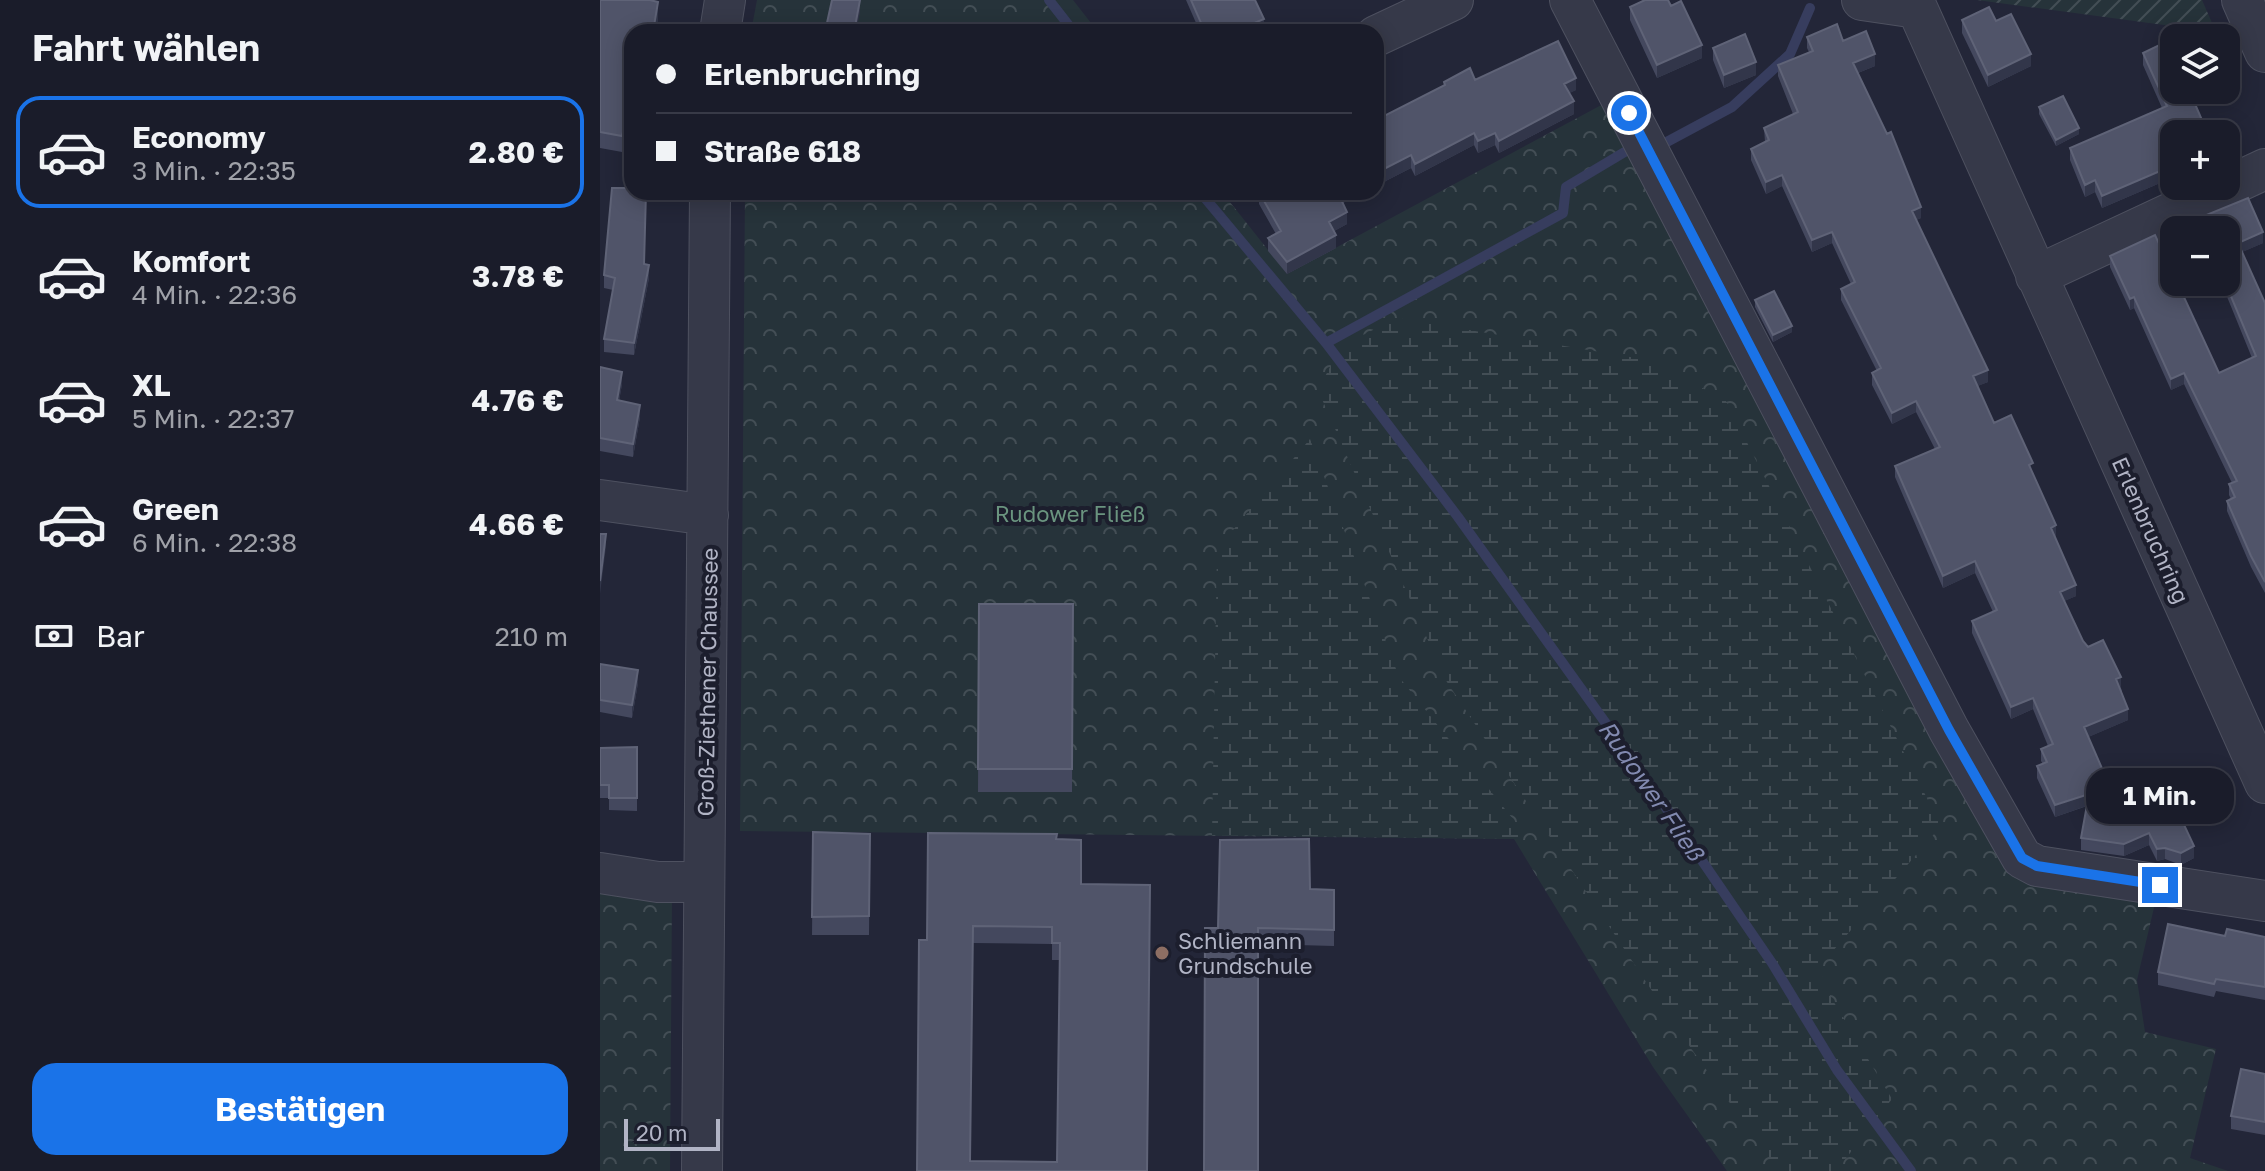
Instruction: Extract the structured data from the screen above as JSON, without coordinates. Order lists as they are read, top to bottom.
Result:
{
  "streets": {
    "street": ["Erlenbruchring", "Groß-Ziethener Chaussee"]
  },
  "water": ["Rudower Fließ"],
  "parks": ["Rudower Fließ"],
  "places": ["Schliemann Grundschule"],
  "scale_bar": "20 m",
  "page": {
    "heading": "Fahrt wählen",
    "map_buttons": ["+", "−"],
    "banner": ["Erlenbruchring", "Straße 618"],
    "list": [
      {
        "name": "Economy",
        "note": "3 Min. · 22:35",
        "value": "2.80 €"
      },
      {
        "name": "Komfort",
        "note": "4 Min. · 22:36",
        "value": "3.78 €"
      },
      {
        "name": "XL",
        "note": "5 Min. · 22:37",
        "value": "4.76 €"
      },
      {
        "name": "Green",
        "note": "6 Min. · 22:38",
        "value": "4.66 €"
      }
    ],
    "pay": ["Bar", "210 m"],
    "bubble": "1 Min.",
    "buttons": "Bestätigen",
    "scale": "20 m"
  }
}
